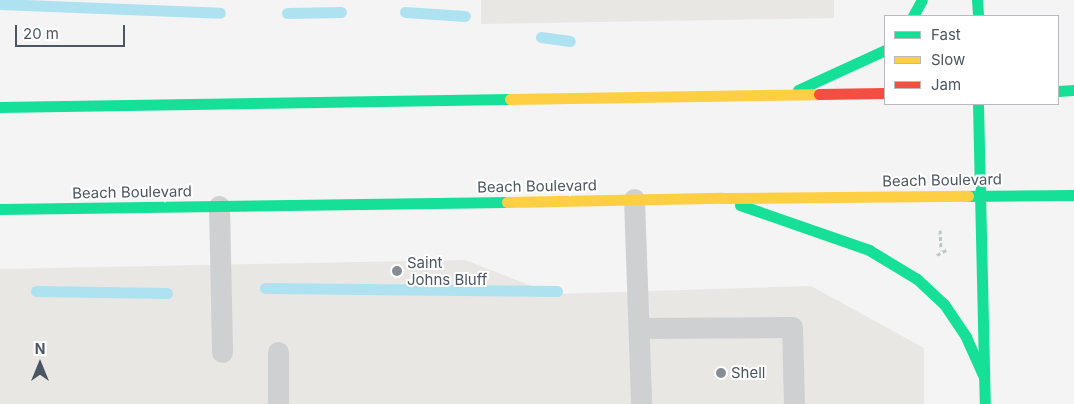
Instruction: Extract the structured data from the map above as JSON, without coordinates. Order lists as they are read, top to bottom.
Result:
{
  "streets": {
    "main road": ["Beach Boulevard"]
  },
  "places": ["Saint Johns Bluff", "Shell"],
  "legend": ["Fast", "Slow", "Jam"],
  "scale_bar": "20 m",
  "north": "top"
}
